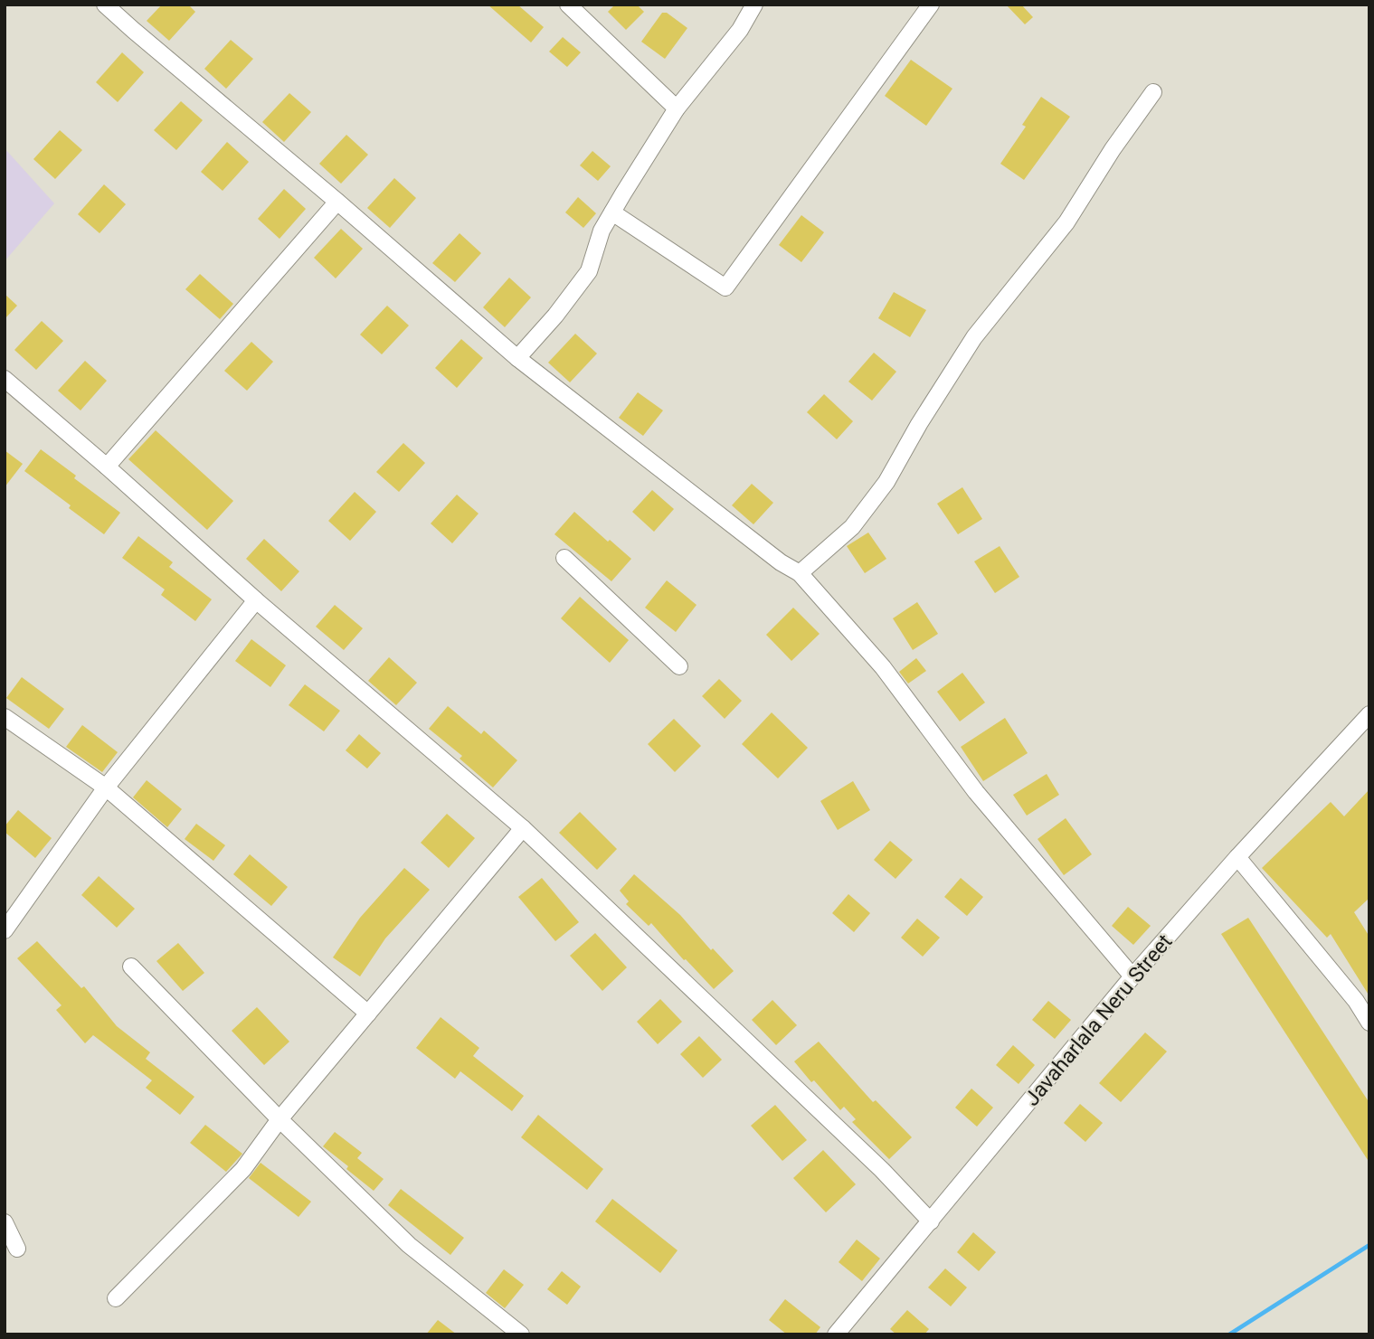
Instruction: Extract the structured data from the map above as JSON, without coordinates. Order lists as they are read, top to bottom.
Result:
{
  "streets": {
    "street": ["Javaharlala Neru Street"]
  }
}
